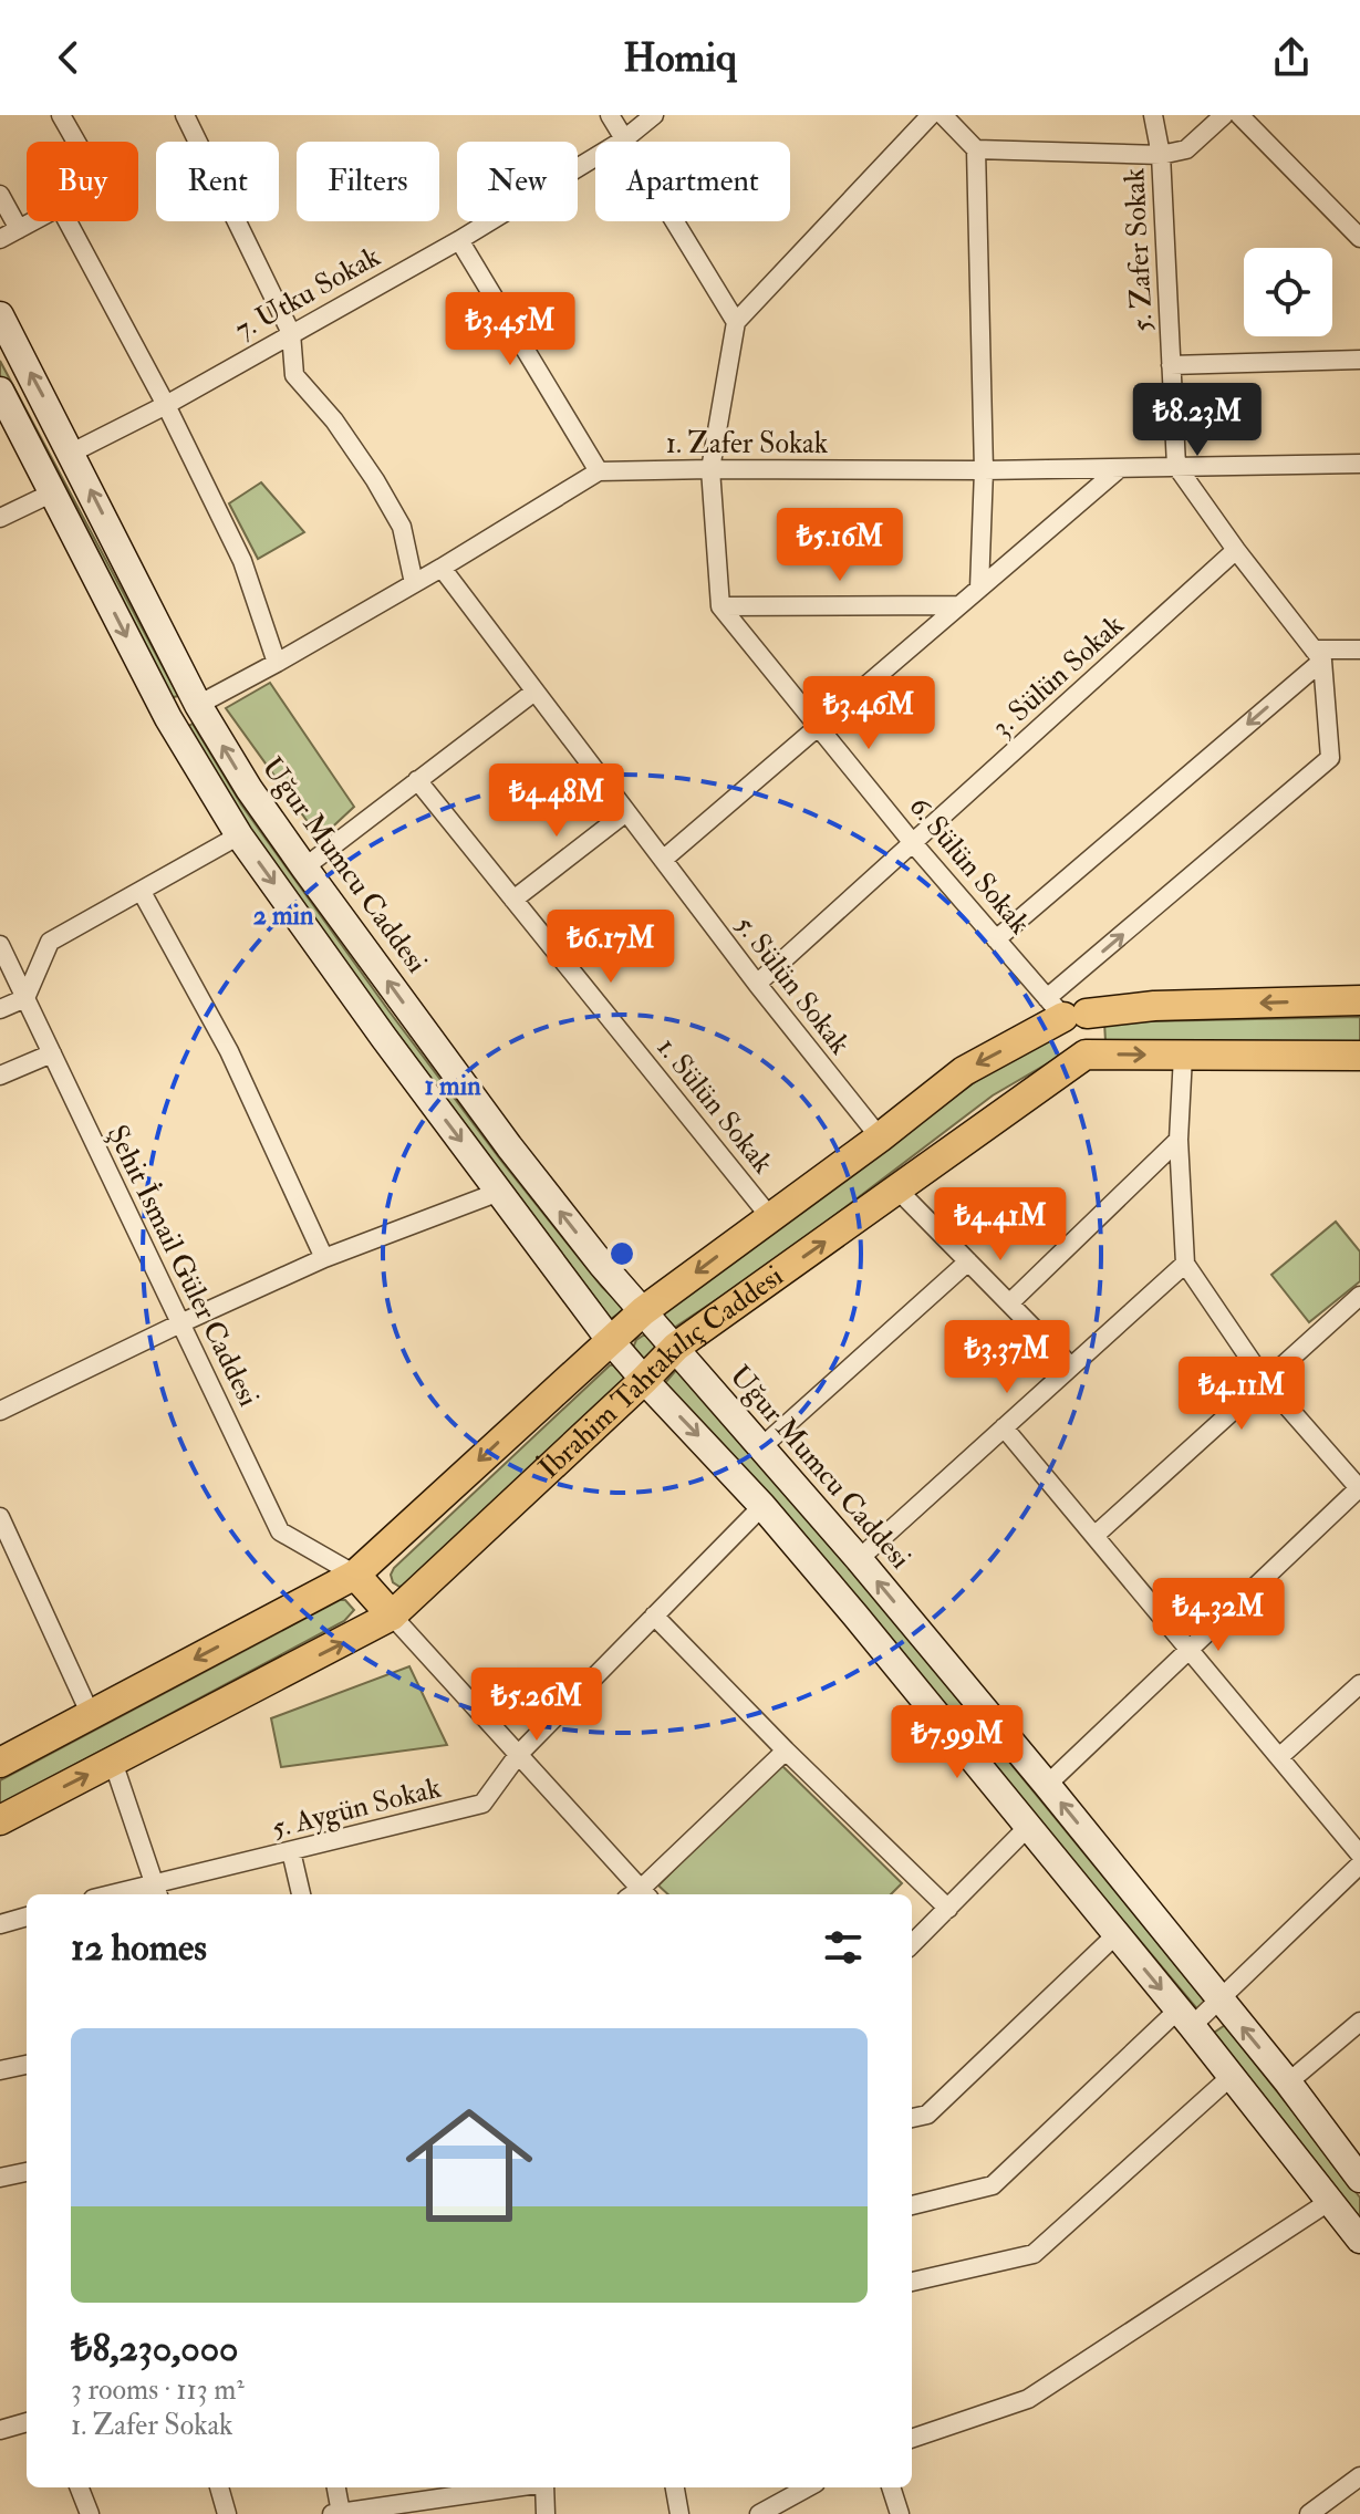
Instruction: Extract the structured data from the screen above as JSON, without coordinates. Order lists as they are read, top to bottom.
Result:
{
  "streets": {
    "main road": ["İbrahim Tahtakılıç Caddesi"],
    "street": [
      "5. Zafer Sokak",
      "7. Utku Sokak",
      "1. Zafer Sokak",
      "3. Sülün Sokak",
      "Uğur Mumcu Caddesi",
      "6. Sülün Sokak",
      "5. Sülün Sokak",
      "1. Sülün Sokak",
      "Şehit İsmail Güler Caddesi",
      "5. Aygün Sokak"
    ]
  },
  "crossings": [
    ["5. Zafer Sokak", "1. Zafer Sokak"],
    ["7. Utku Sokak", "Uğur Mumcu Caddesi"],
    ["3. Sülün Sokak", "6. Sülün Sokak"],
    ["3. Sülün Sokak", "5. Sülün Sokak"],
    ["Uğur Mumcu Caddesi", "İbrahim Tahtakılıç Caddesi"],
    ["6. Sülün Sokak", "İbrahim Tahtakılıç Caddesi"],
    ["5. Sülün Sokak", "İbrahim Tahtakılıç Caddesi"],
    ["1. Sülün Sokak", "İbrahim Tahtakılıç Caddesi"],
    ["Şehit İsmail Güler Caddesi", "İbrahim Tahtakılıç Caddesi"]
  ],
  "page": {
    "header": "Homiq",
    "chip": [
      "Buy",
      "Rent",
      "Filters",
      "New",
      "Apartment"
    ],
    "price": [
      "₺3.45M",
      "₺8.23M",
      "₺5.16M",
      "₺3.46M",
      "₺4.48M",
      "₺6.17M",
      "₺4.41M",
      "₺3.37M",
      "₺4.11M",
      "₺4.32M",
      "₺5.26M",
      "₺7.99M"
    ],
    "heading": "12 homes",
    "list": [
      {
        "name": "₺8,230,000",
        "note": "3 rooms · 113 m² · 1. Zafer Sokak"
      }
    ]
  },
  "rings": ["2 min", "1 min"]
}
